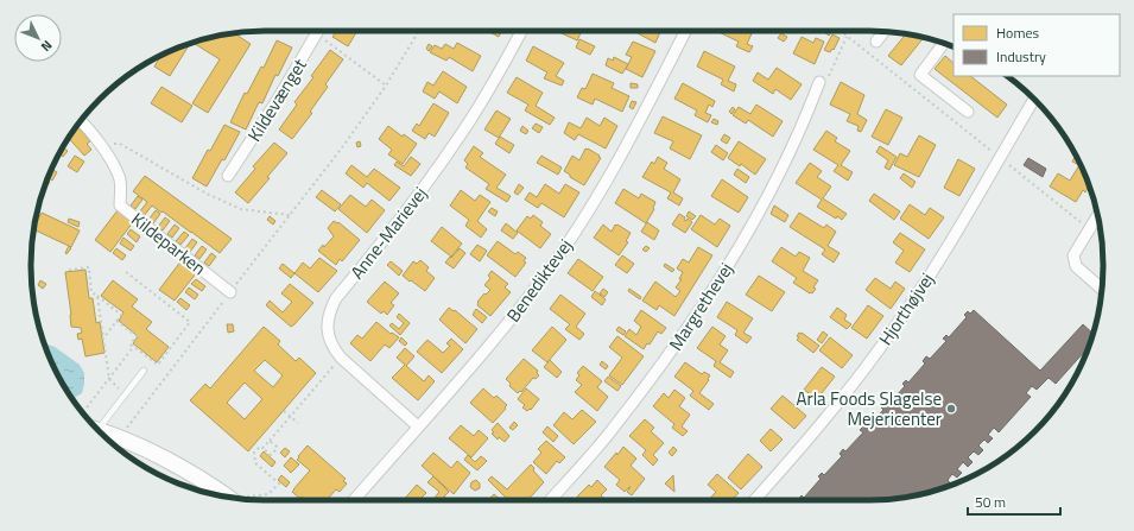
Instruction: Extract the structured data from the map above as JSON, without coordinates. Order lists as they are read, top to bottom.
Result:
{
  "streets": {
    "street": [
      "Kildevænget",
      "Anne-Marievej",
      "Kildeparken",
      "Benediktevej",
      "Margrethevej",
      "Hjorthøjvej"
    ]
  },
  "crossings": [
    ["Anne-Marievej", "Benediktevej"]
  ],
  "places": ["Arla Foods Slagelse Mejericenter"],
  "legend": ["Homes", "Industry"],
  "scale_bar": "50 m",
  "north": "bottom right"
}
